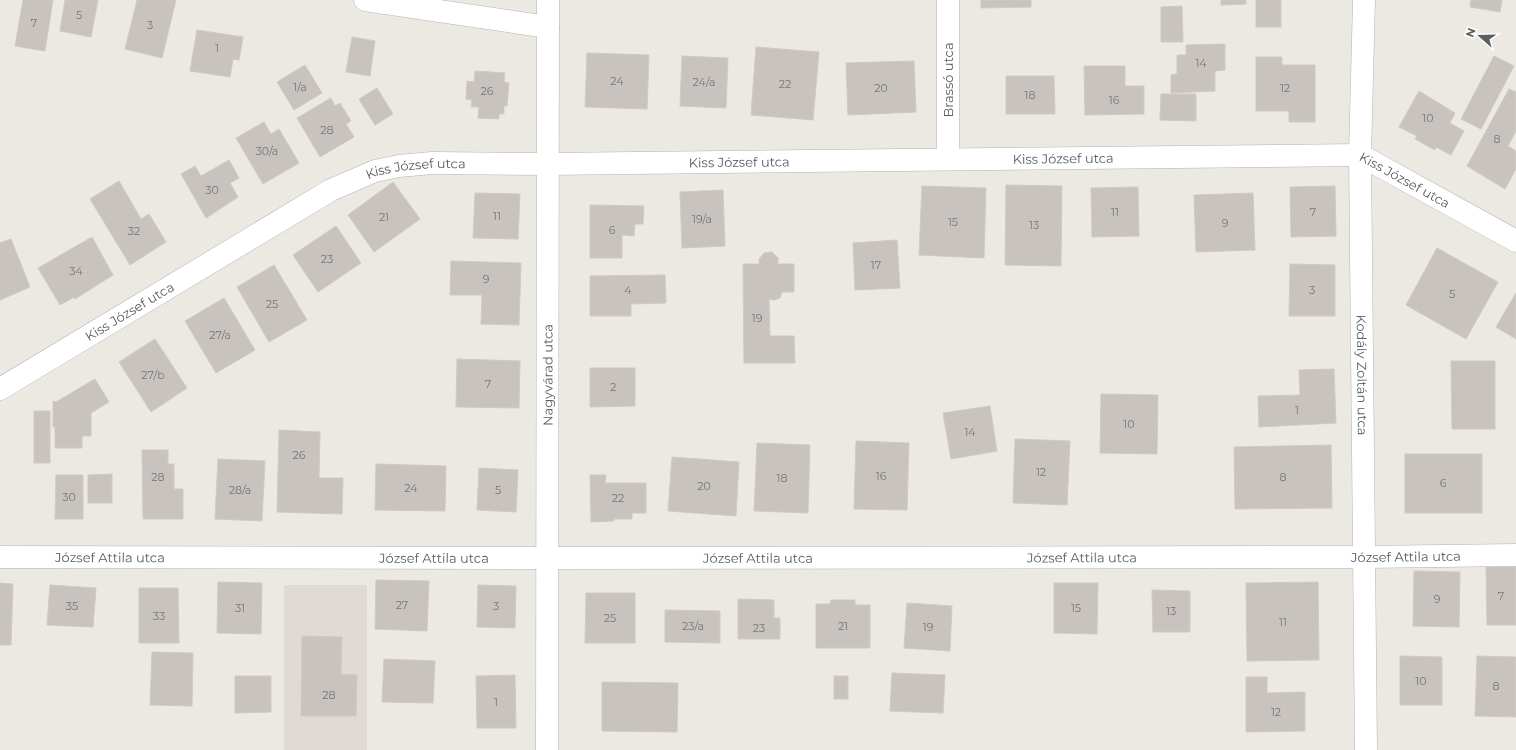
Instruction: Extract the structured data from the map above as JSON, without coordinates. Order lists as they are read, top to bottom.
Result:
{
  "streets": {
    "street": [
      "Brassó utca",
      "Kiss József utca",
      "Nagyvárad utca",
      "Kodály Zoltán utca",
      "József Attila utca"
    ]
  },
  "crossings": [
    ["Brassó utca", "Kiss József utca"],
    ["Kiss József utca", "Nagyvárad utca"],
    ["Kiss József utca", "Kodály Zoltán utca"],
    ["Nagyvárad utca", "József Attila utca"],
    ["Kodály Zoltán utca", "József Attila utca"]
  ],
  "house_numbers": [
    "5",
    "7",
    "3",
    "1",
    "14",
    "24",
    "24/a",
    "22",
    "1/a",
    "20",
    "12",
    "26",
    "18",
    "16",
    "10",
    "28",
    "8",
    "30/a",
    "30",
    "11",
    "7",
    "11",
    "21",
    "19/a",
    "15",
    "9",
    "13",
    "6",
    "32",
    "23",
    "17",
    "34",
    "9",
    "4",
    "3",
    "5",
    "25",
    "19",
    "27/a",
    "27/b",
    "7",
    "2",
    "1",
    "10",
    "14",
    "26",
    "12",
    "16",
    "28",
    "8",
    "18",
    "6",
    "20",
    "24",
    "28/a",
    "5",
    "30",
    "22",
    "7",
    "9",
    "27",
    "35",
    "3",
    "31",
    "15",
    "13",
    "33",
    "25",
    "11",
    "23/a",
    "21",
    "19",
    "23",
    "10",
    "8",
    "28",
    "1",
    "12"
  ],
  "north": "left"
}
